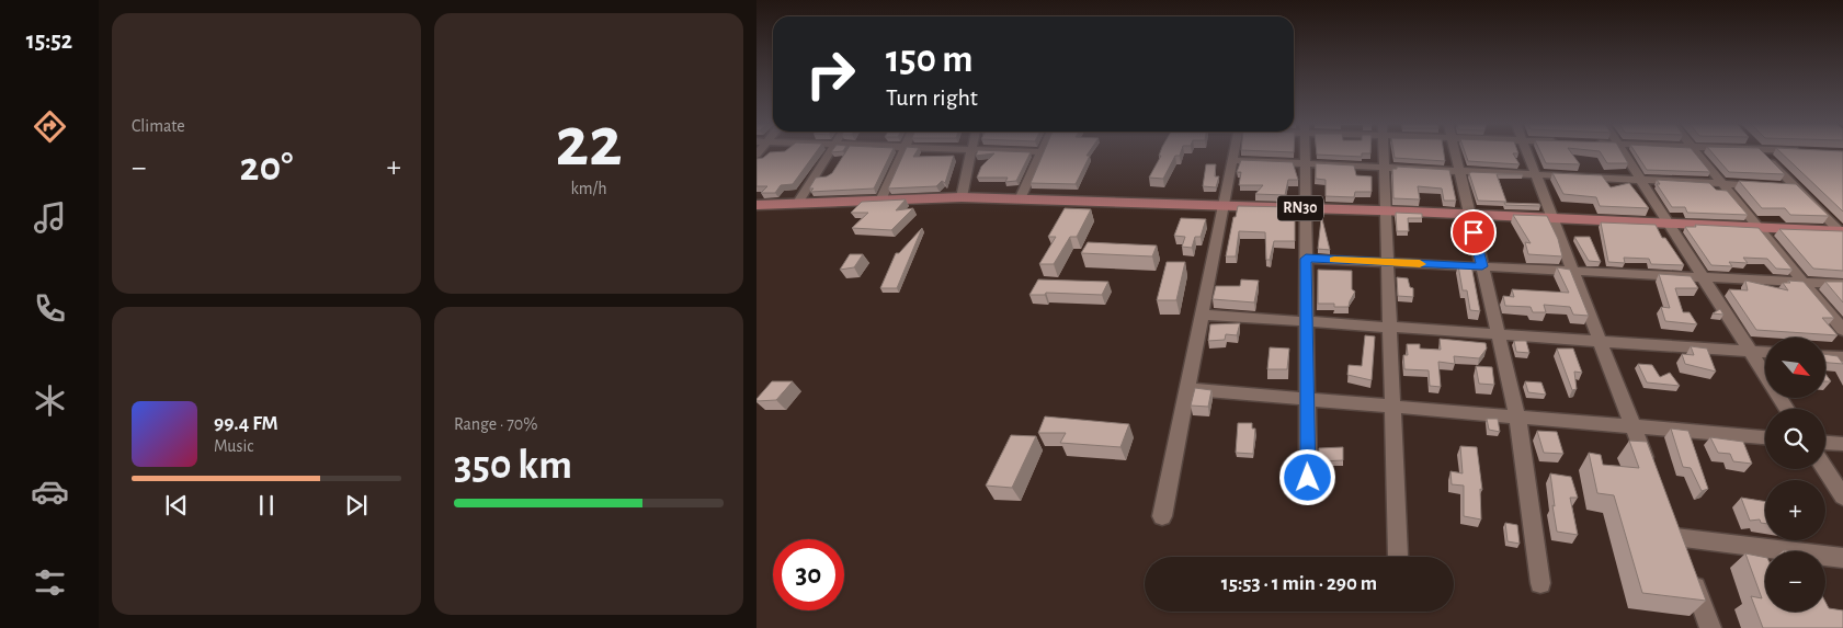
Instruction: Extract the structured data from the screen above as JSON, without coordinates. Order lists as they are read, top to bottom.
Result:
{
  "streets": {
    "main road": ["RN30"]
  },
  "north": "bottom right",
  "page": {
    "tabs": "15:52",
    "tile": [
      "Climate",
      ["22", "km/h"],
      ["Range · 70%", "350 km"]
    ],
    "turn": ["150 m", "Turn right"],
    "heat": ["−", "20°", "+"],
    "map_buttons": ["+", "−"],
    "song": ["99.4 FM", "Music"],
    "limit": "30",
    "trip": "15:53 · 1 min · 290 m"
  }
}
